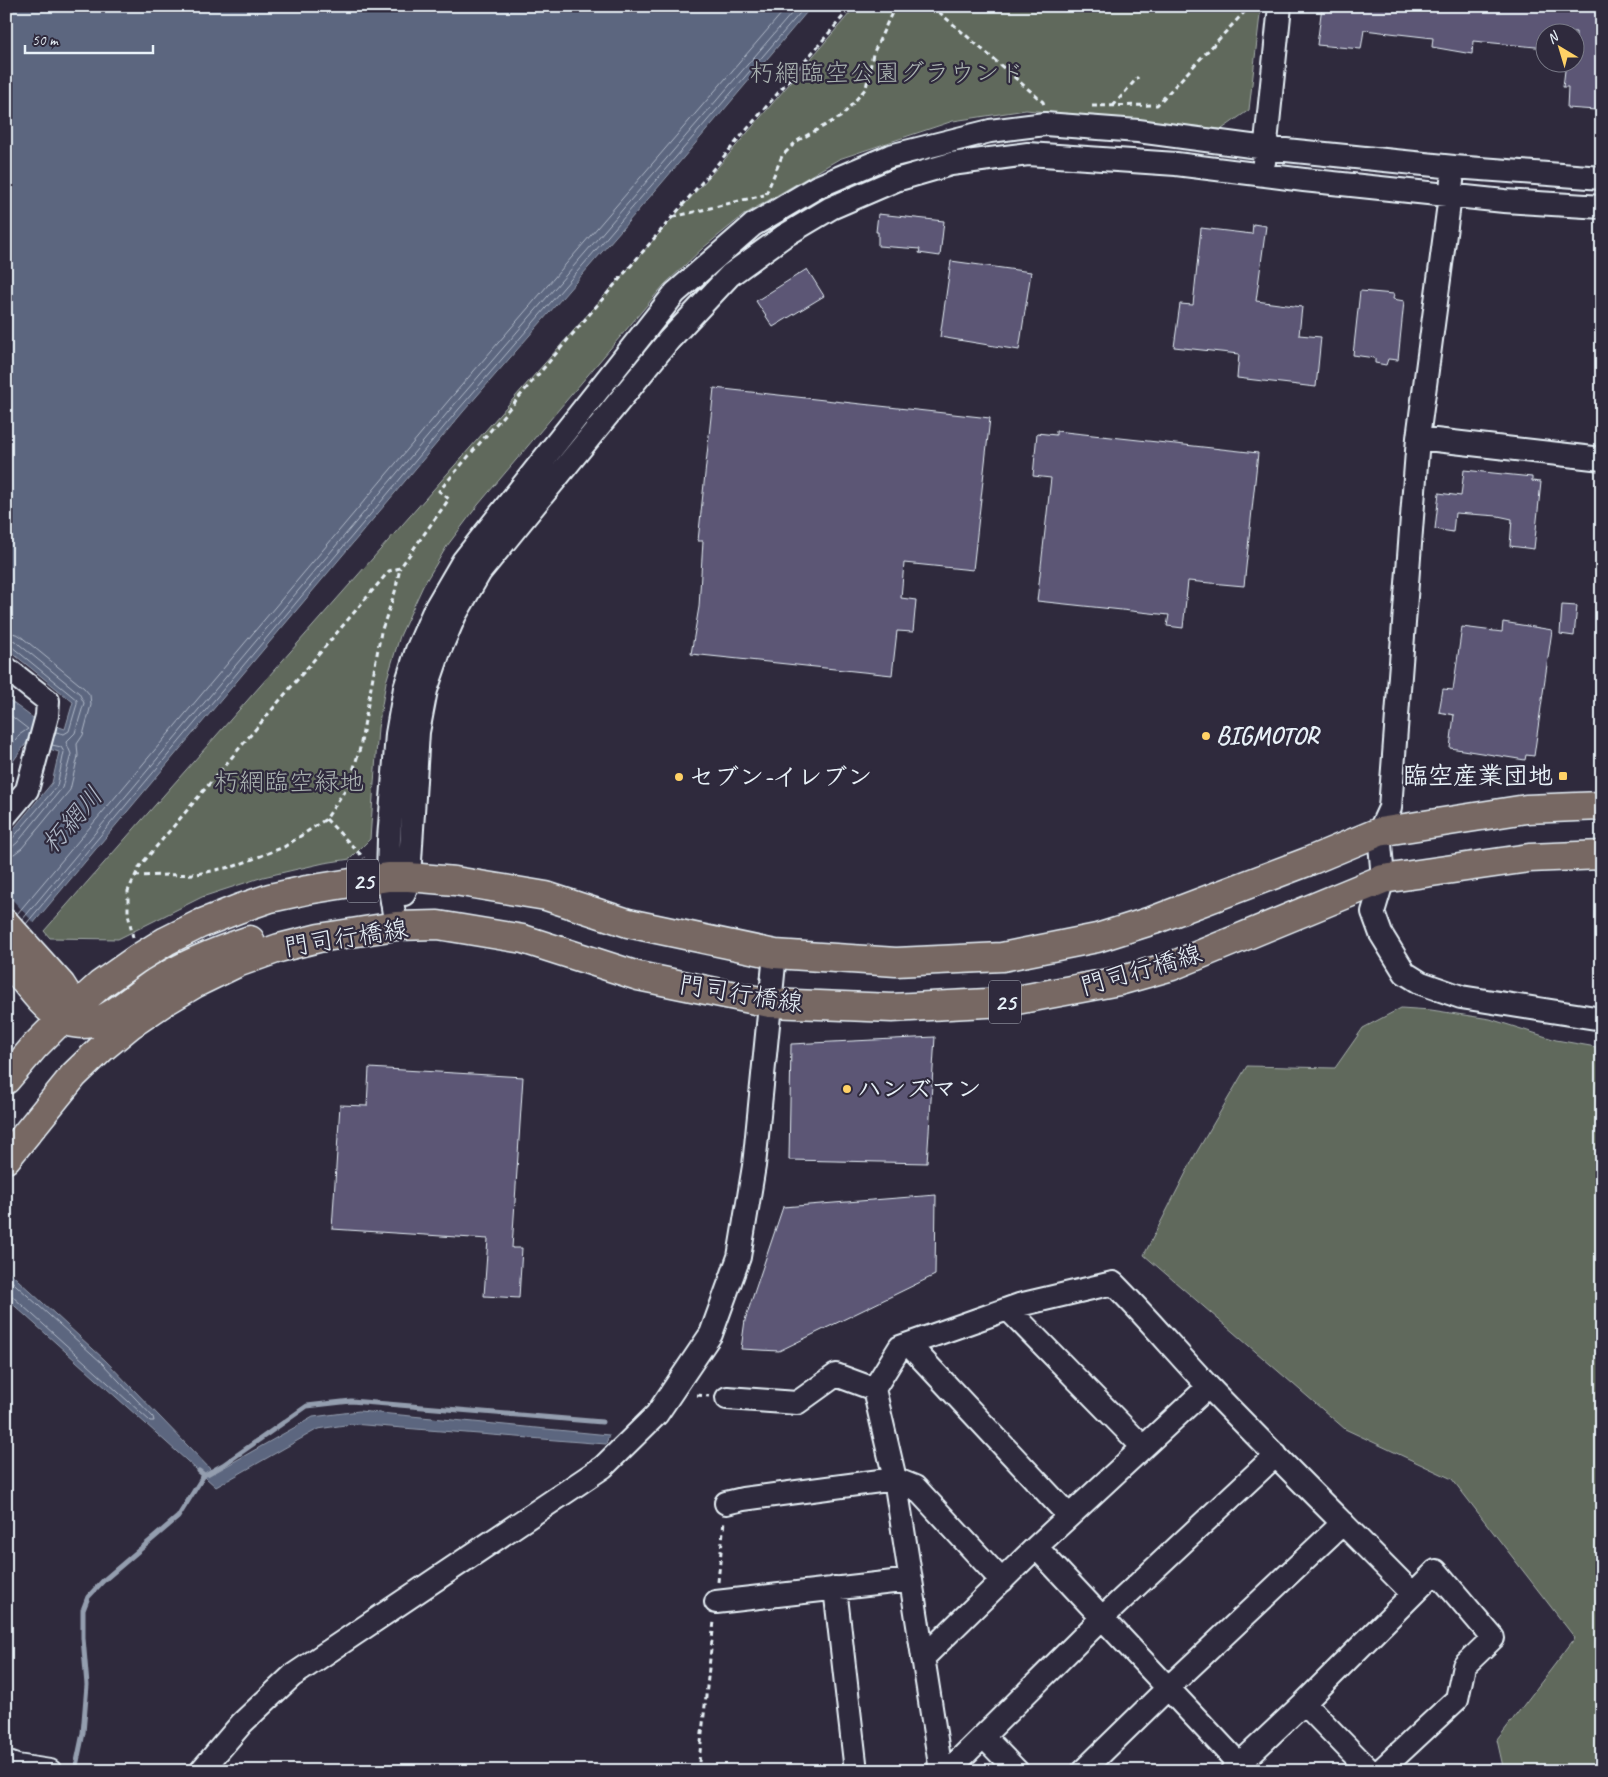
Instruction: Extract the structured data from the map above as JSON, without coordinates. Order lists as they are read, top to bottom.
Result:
{
  "streets": {
    "main road": ["25", "門司行橋線"]
  },
  "water": ["朽網川"],
  "parks": ["朽網臨空公園グラウンド", "朽網臨空緑地"],
  "places": {
    "other": ["BIGMOTOR", "セブン-イレブン", "ハンズマン"],
    "transit": ["臨空産業団地"]
  },
  "scale_bar": "50 m",
  "north": "top left"
}
